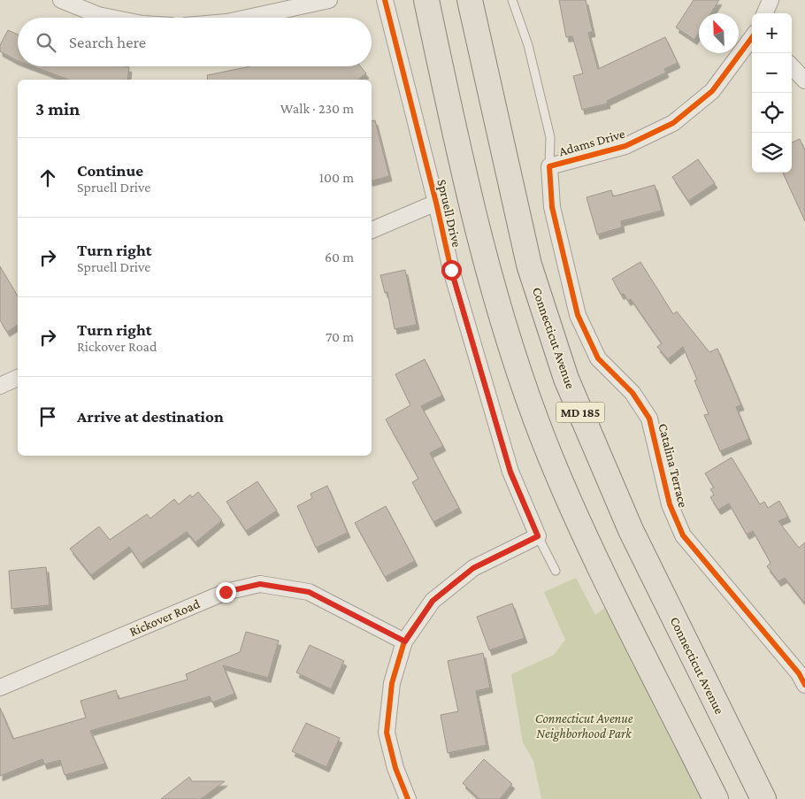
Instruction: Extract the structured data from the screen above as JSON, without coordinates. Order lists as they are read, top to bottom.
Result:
{
  "streets": {
    "main road": ["Connecticut Avenue", "MD 185"],
    "street": [
      "Adams Drive",
      "Spruell Drive",
      "Catalina Terrace",
      "Rickover Road"
    ]
  },
  "crossings": [
    ["Adams Drive", "Catalina Terrace"]
  ],
  "parks": ["Connecticut Avenue Neighborhood Park"],
  "north": "top left",
  "page": {
    "map_buttons": ["+", "−"],
    "search": "Search here",
    "heading": ["3 min", "Walk · 230 m"],
    "list": [
      ["Continue", "Spruell Drive", "100 m"],
      ["Turn right", "Spruell Drive", "60 m"],
      ["Turn right", "Rickover Road", "70 m"],
      "Arrive at destination"
    ]
  }
}
